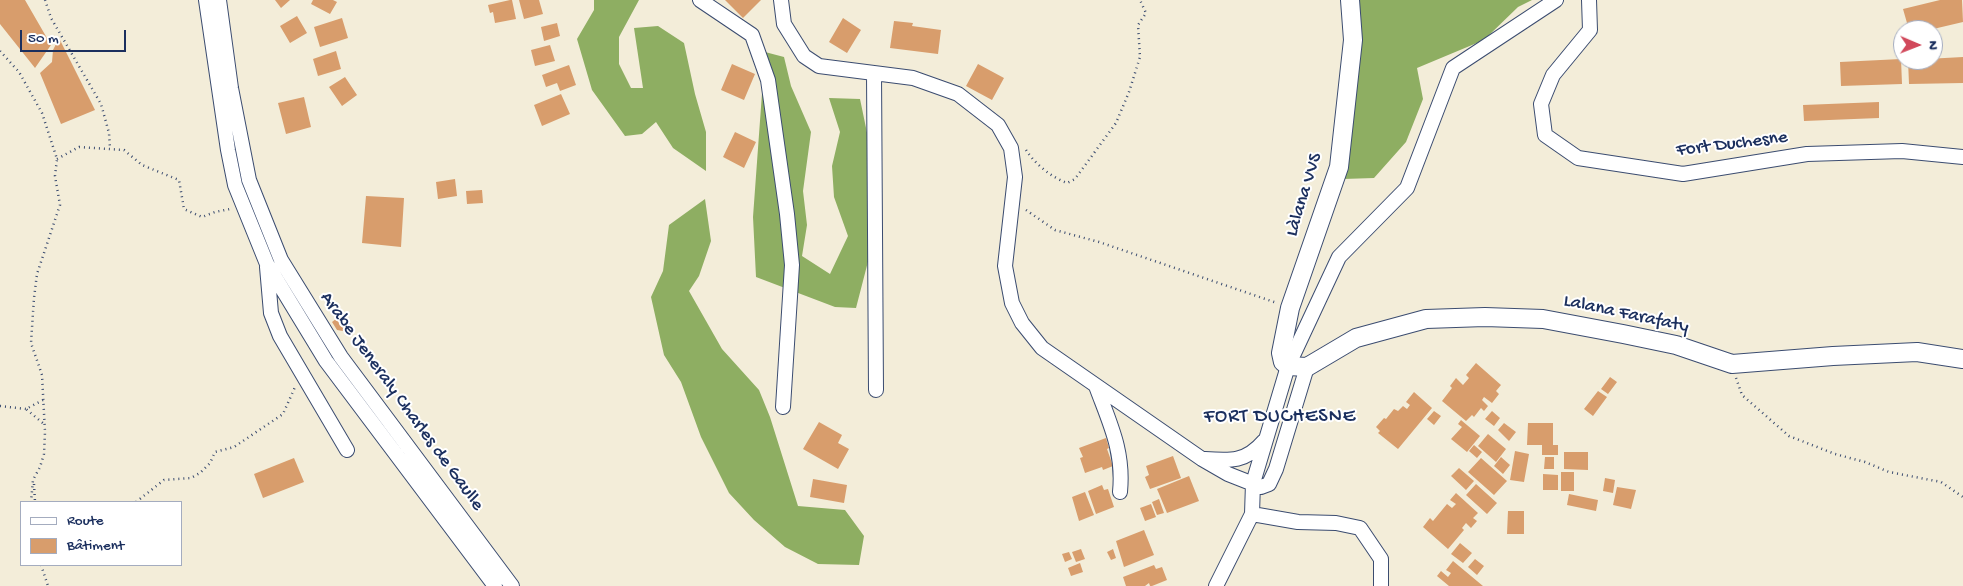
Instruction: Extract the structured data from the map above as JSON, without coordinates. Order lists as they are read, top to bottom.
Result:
{
  "streets": {
    "main road": ["Làlana VVS", "Lalana Farafaty"],
    "street": ["Fort Duchesne", "Arabe Jeneraly Charles de Gaulle"]
  },
  "districts": ["FORT DUCHESNE"],
  "legend": ["Route", "Bâtiment"],
  "scale_bar": "50 m",
  "north": "right"
}
